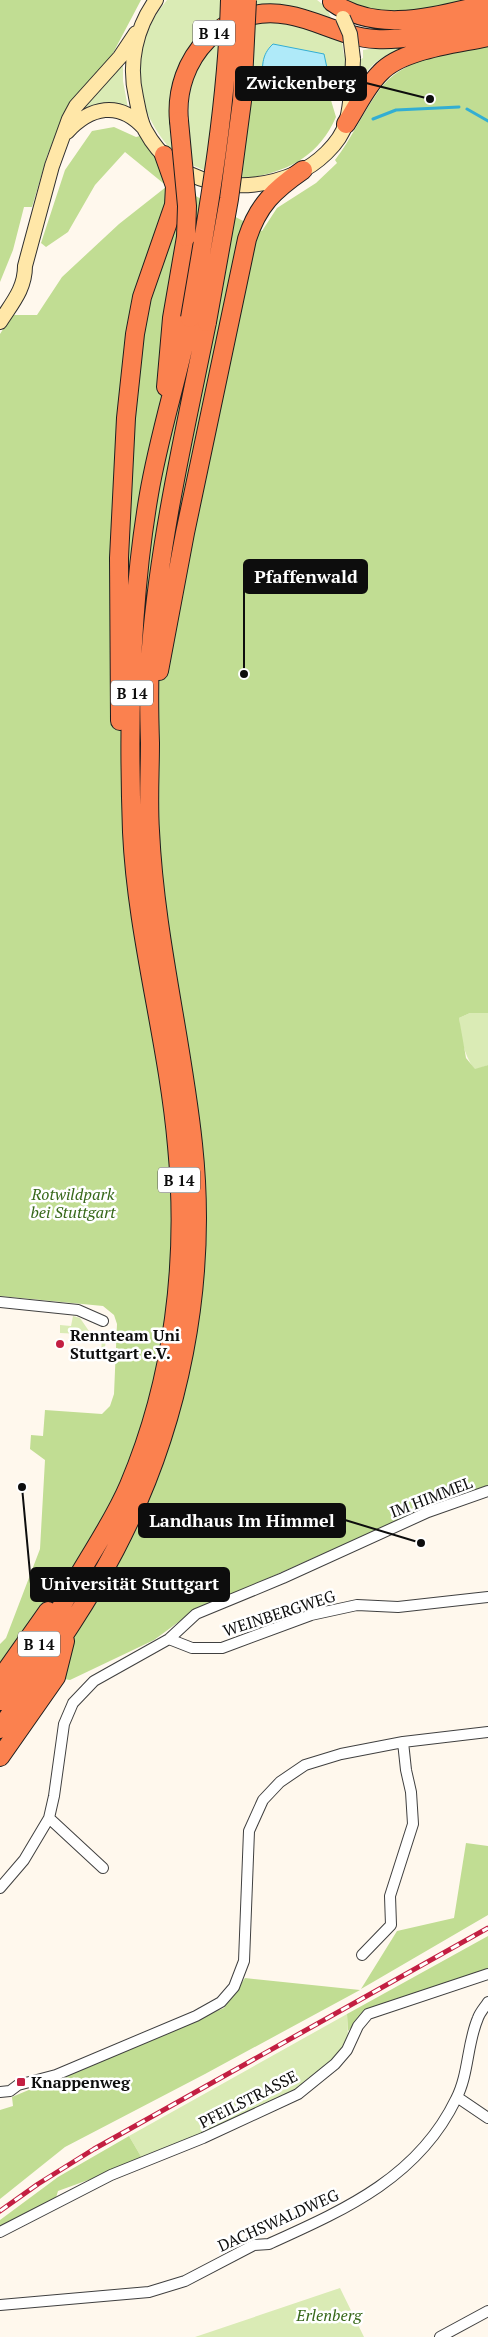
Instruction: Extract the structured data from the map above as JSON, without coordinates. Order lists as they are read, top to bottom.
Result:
{
  "streets": {
    "highway": ["B 14"],
    "street": [
      "IM HIMMEL",
      "WEINBERGWEG",
      "PFEILSTRASSE",
      "DACHSWALDWEG"
    ]
  },
  "crossings": [
    ["IM HIMMEL", "WEINBERGWEG"]
  ],
  "parks": ["Rotwildpark bei Stuttgart", "Erlenberg"],
  "places": {
    "other": [
      "Zwickenberg",
      "Pfaffenwald",
      "Rennteam Uni Stuttgart e.V.",
      "Universität Stuttgart",
      "Landhaus Im Himmel"
    ],
    "transit": ["Knappenweg"]
  }
}
